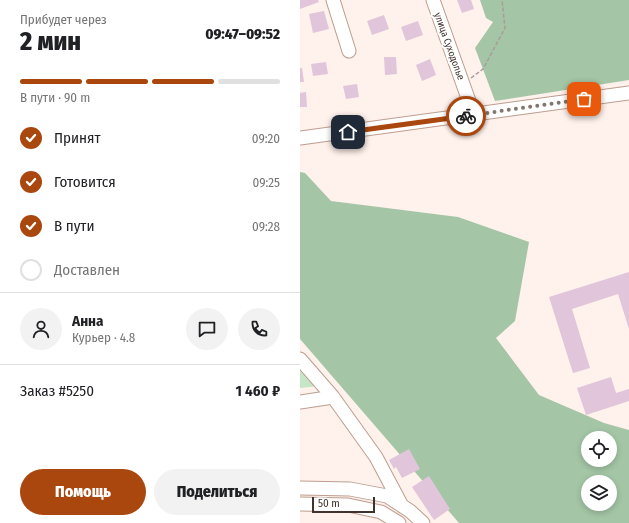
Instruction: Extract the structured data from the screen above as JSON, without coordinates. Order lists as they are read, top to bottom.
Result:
{
  "streets": {
    "street": ["улица Суходолье"]
  },
  "scale_bar": "50 m",
  "page": {
    "heading": ["2 мин", "Прибудет через", "09:47–09:52"],
    "panel": [
      "Анна",
      "Курьер · 4.8",
      "Заказ #5250",
      "1 460 ₽"
    ],
    "bar": "В пути · 90 m",
    "list": [
      ["Принят", "09:20"],
      ["Готовится", "09:25"],
      ["В пути", "09:28"],
      "Доставлен"
    ],
    "buttons": ["Помощь", "Поделиться"],
    "scale": "50 m"
  }
}
